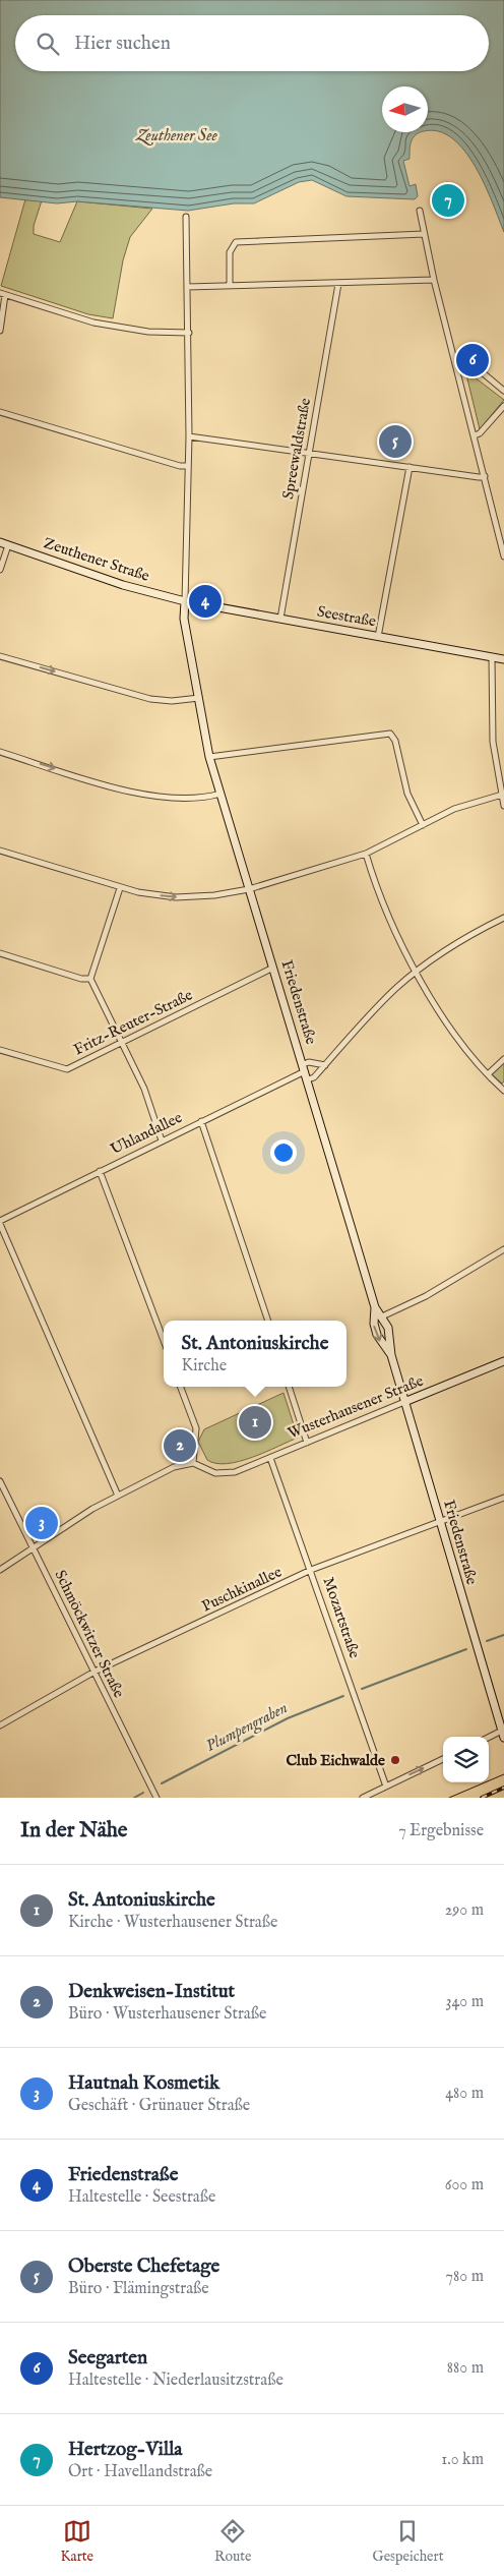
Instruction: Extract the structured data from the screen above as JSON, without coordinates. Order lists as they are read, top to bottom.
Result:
{
  "streets": {
    "street": [
      "Spreewaldstraße",
      "Zeuthener Straße",
      "Seestraße",
      "Friedenstraße",
      "Fritz-Reuter-Straße",
      "Uhlandallee",
      "Wusterhausener Straße",
      "Puschkinallee",
      "Mozartstraße",
      "Schmöckwitzer Straße"
    ]
  },
  "crossings": [
    ["Spreewaldstraße", "Seestraße"],
    ["Zeuthener Straße", "Seestraße"],
    ["Zeuthener Straße", "Friedenstraße"],
    ["Seestraße", "Friedenstraße"],
    ["Friedenstraße", "Fritz-Reuter-Straße"],
    ["Friedenstraße", "Uhlandallee"],
    ["Friedenstraße", "Wusterhausener Straße"],
    ["Friedenstraße", "Puschkinallee"],
    ["Wusterhausener Straße", "Mozartstraße"],
    ["Puschkinallee", "Mozartstraße"],
    ["Puschkinallee", "Schmöckwitzer Straße"]
  ],
  "water": ["Zeuthener See", "Plumpengraben"],
  "places": ["Club Eichwalde"],
  "north": "left",
  "page": {
    "search": "Hier suchen",
    "pins": [
      "7",
      "6",
      "5",
      "4",
      "1",
      "2",
      "3"
    ],
    "popup": ["St. Antoniuskirche", "Kirche"],
    "heading": ["In der Nähe", "7 Ergebnisse"],
    "list": [
      {
        "mark": "1",
        "name": "St. Antoniuskirche",
        "note": "Kirche · Wusterhausener Straße",
        "value": "290 m"
      },
      {
        "mark": "2",
        "name": "Denkweisen-Institut",
        "note": "Büro · Wusterhausener Straße",
        "value": "340 m"
      },
      {
        "mark": "3",
        "name": "Hautnah Kosmetik",
        "note": "Geschäft · Grünauer Straße",
        "value": "480 m"
      },
      {
        "mark": "4",
        "name": "Friedenstraße",
        "note": "Haltestelle · Seestraße",
        "value": "600 m"
      },
      {
        "mark": "5",
        "name": "Oberste Chefetage",
        "note": "Büro · Flämingstraße",
        "value": "780 m"
      },
      {
        "mark": "6",
        "name": "Seegarten",
        "note": "Haltestelle · Niederlausitzstraße",
        "value": "880 m"
      },
      {
        "mark": "7",
        "name": "Hertzog-Villa",
        "note": "Ort · Havellandstraße",
        "value": "1.0 km"
      }
    ],
    "nav": ["Karte", "Route", "Gespeichert"]
  }
}
